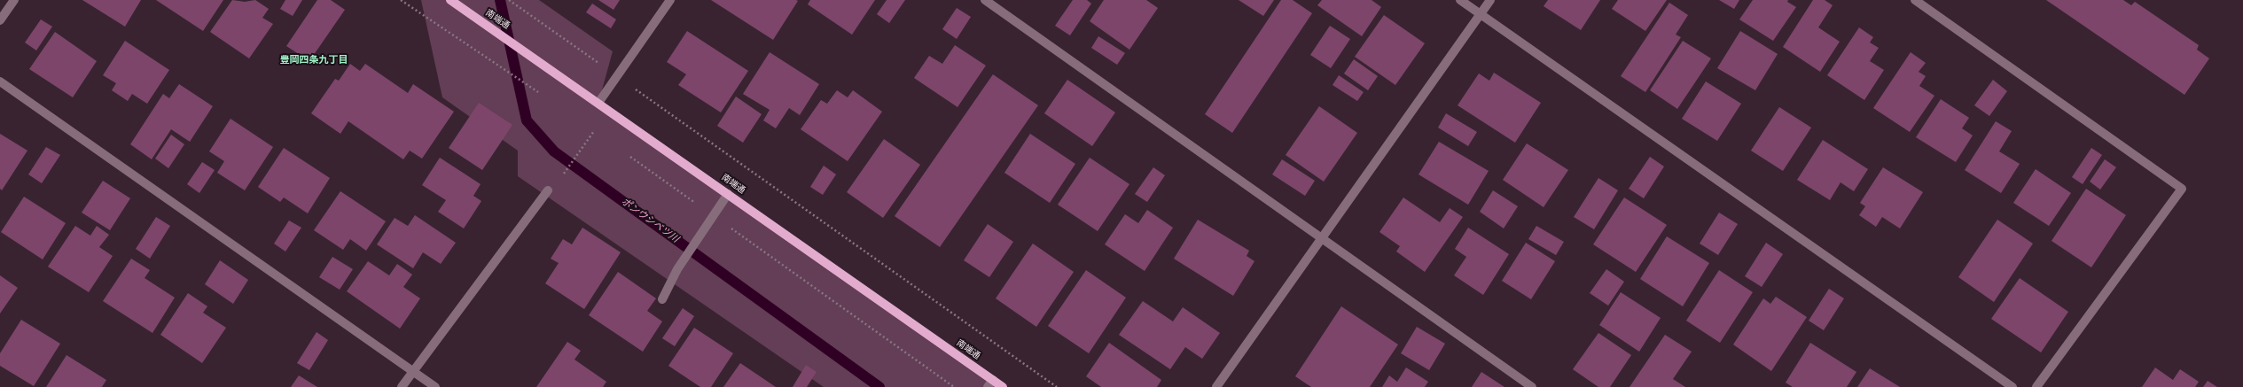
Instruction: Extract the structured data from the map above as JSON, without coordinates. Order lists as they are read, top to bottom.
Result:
{
  "streets": {
    "main road": ["南端通"]
  },
  "districts": ["豊岡四条九丁目"],
  "water": ["ポンウシベツ川"]
}
